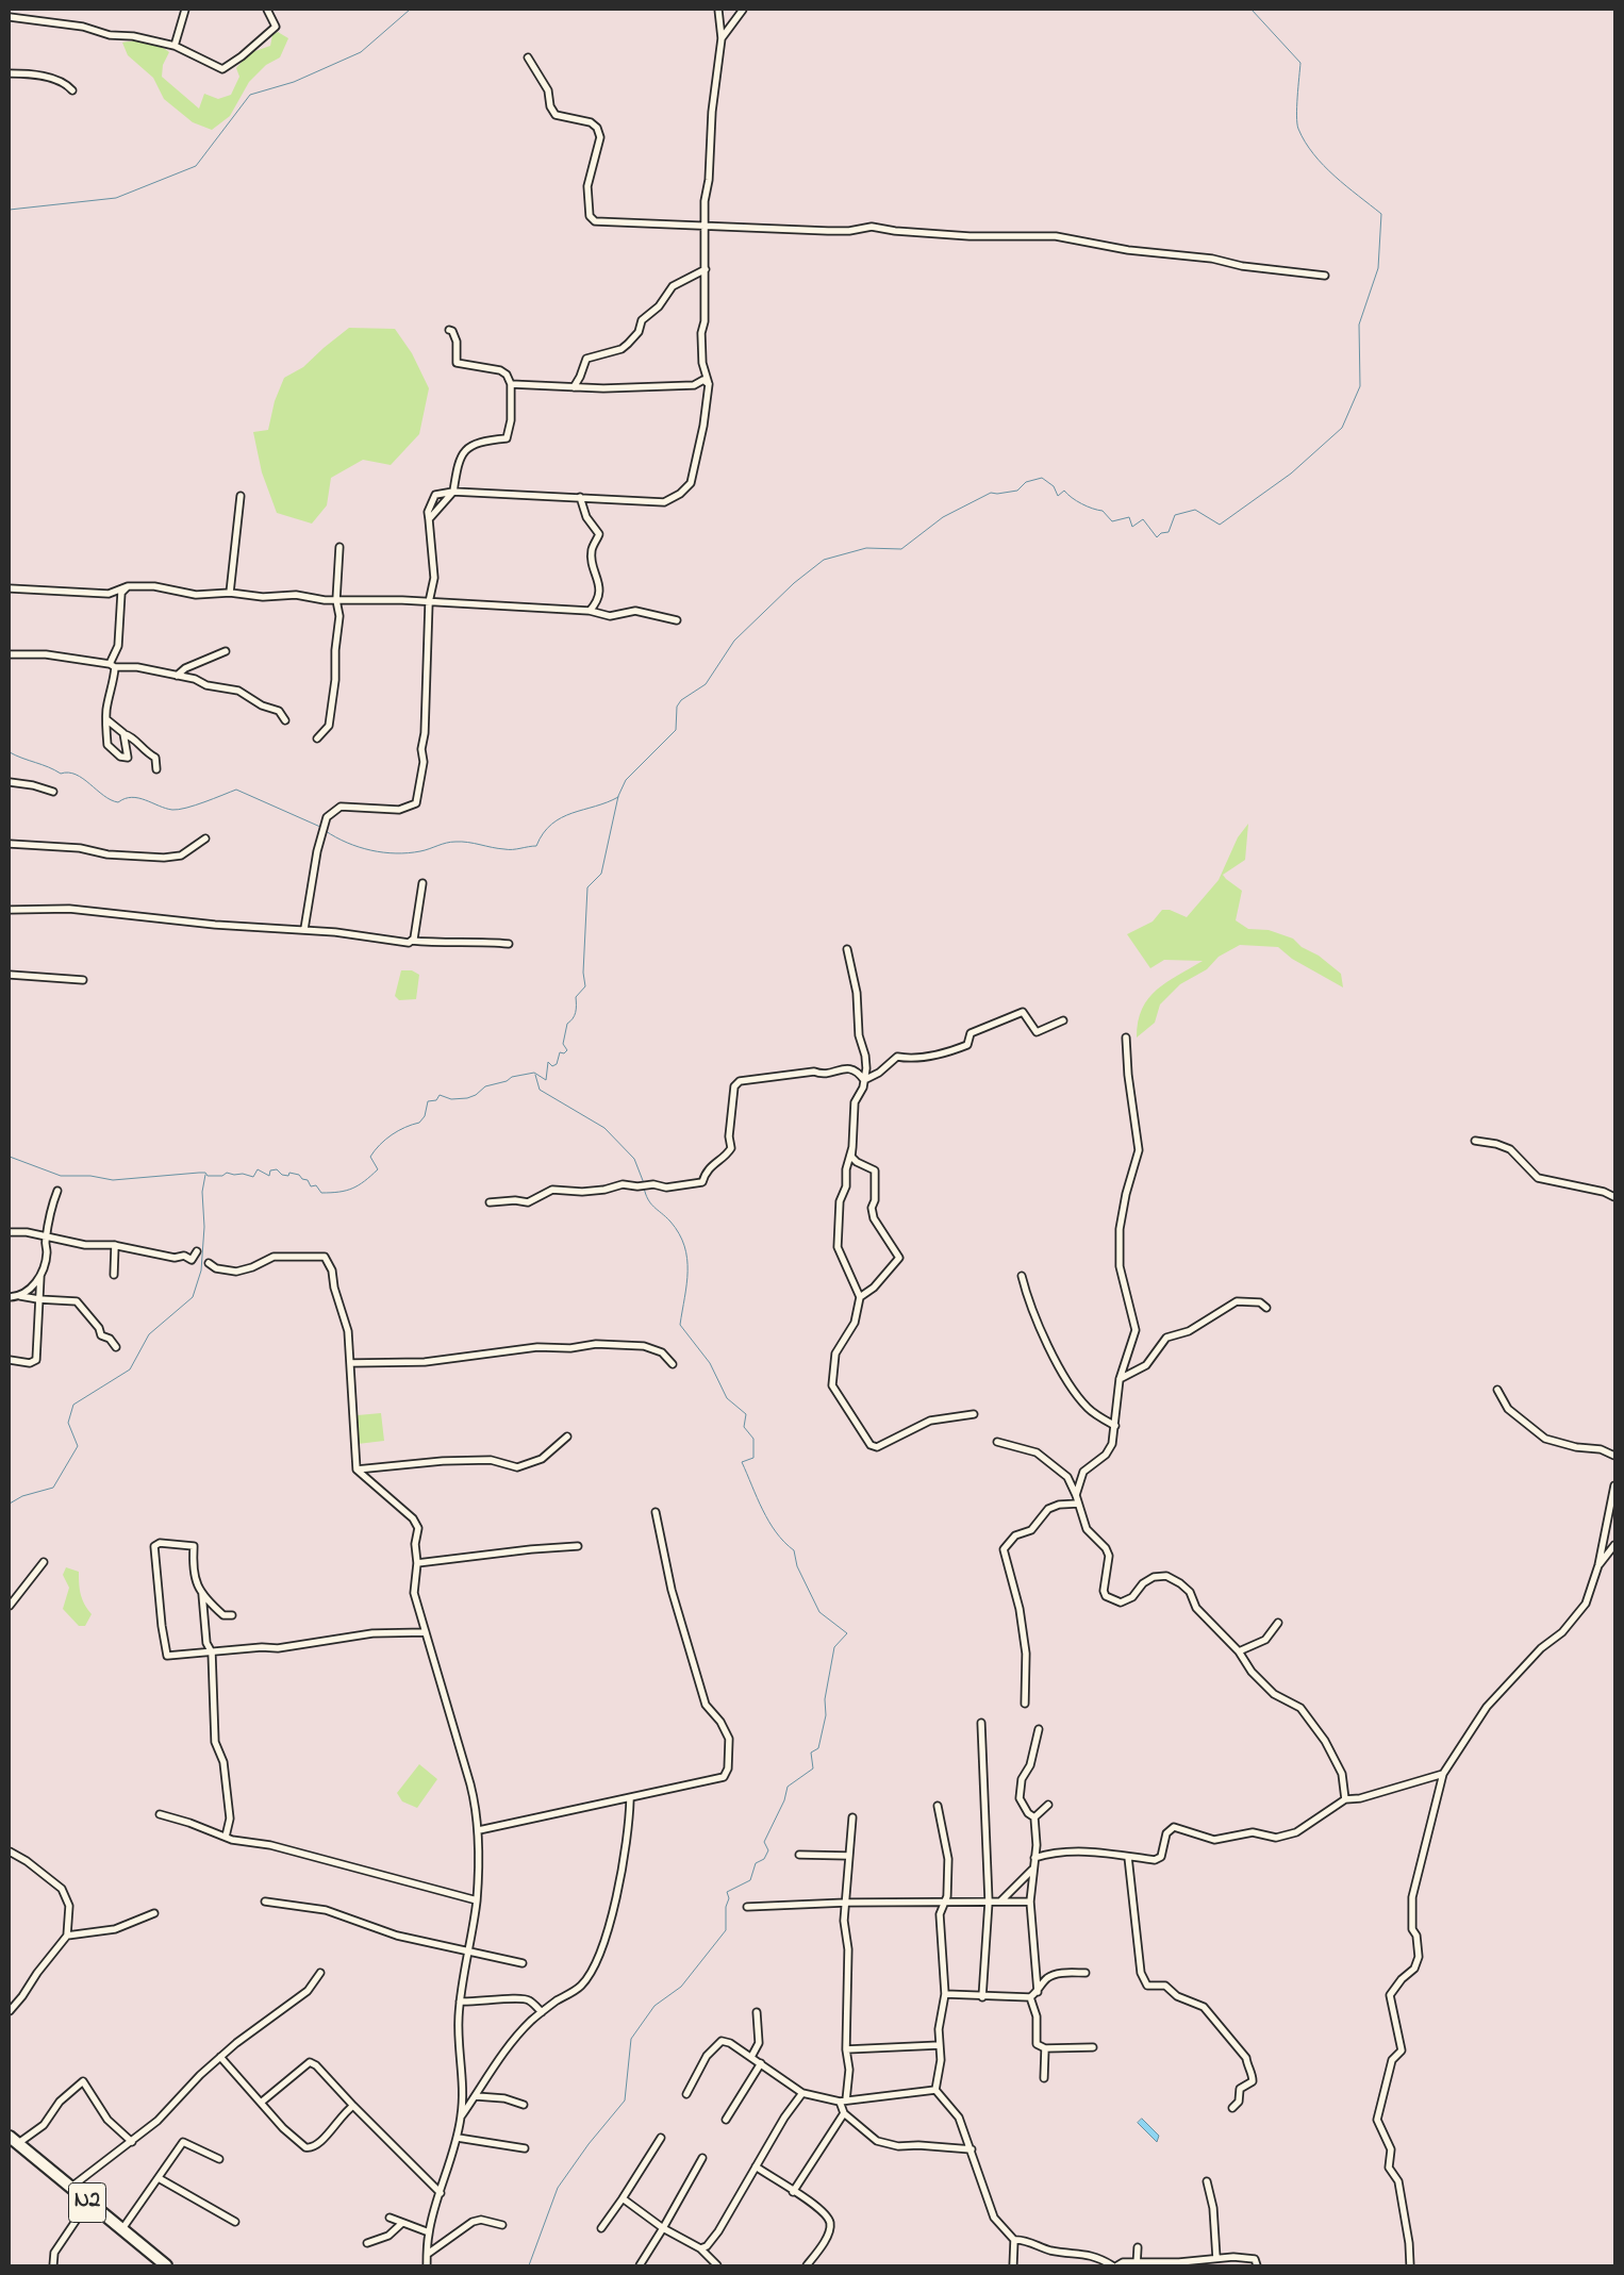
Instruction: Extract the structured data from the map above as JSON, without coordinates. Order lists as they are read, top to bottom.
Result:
{
  "streets": {
    "highway": ["N2"]
  }
}
